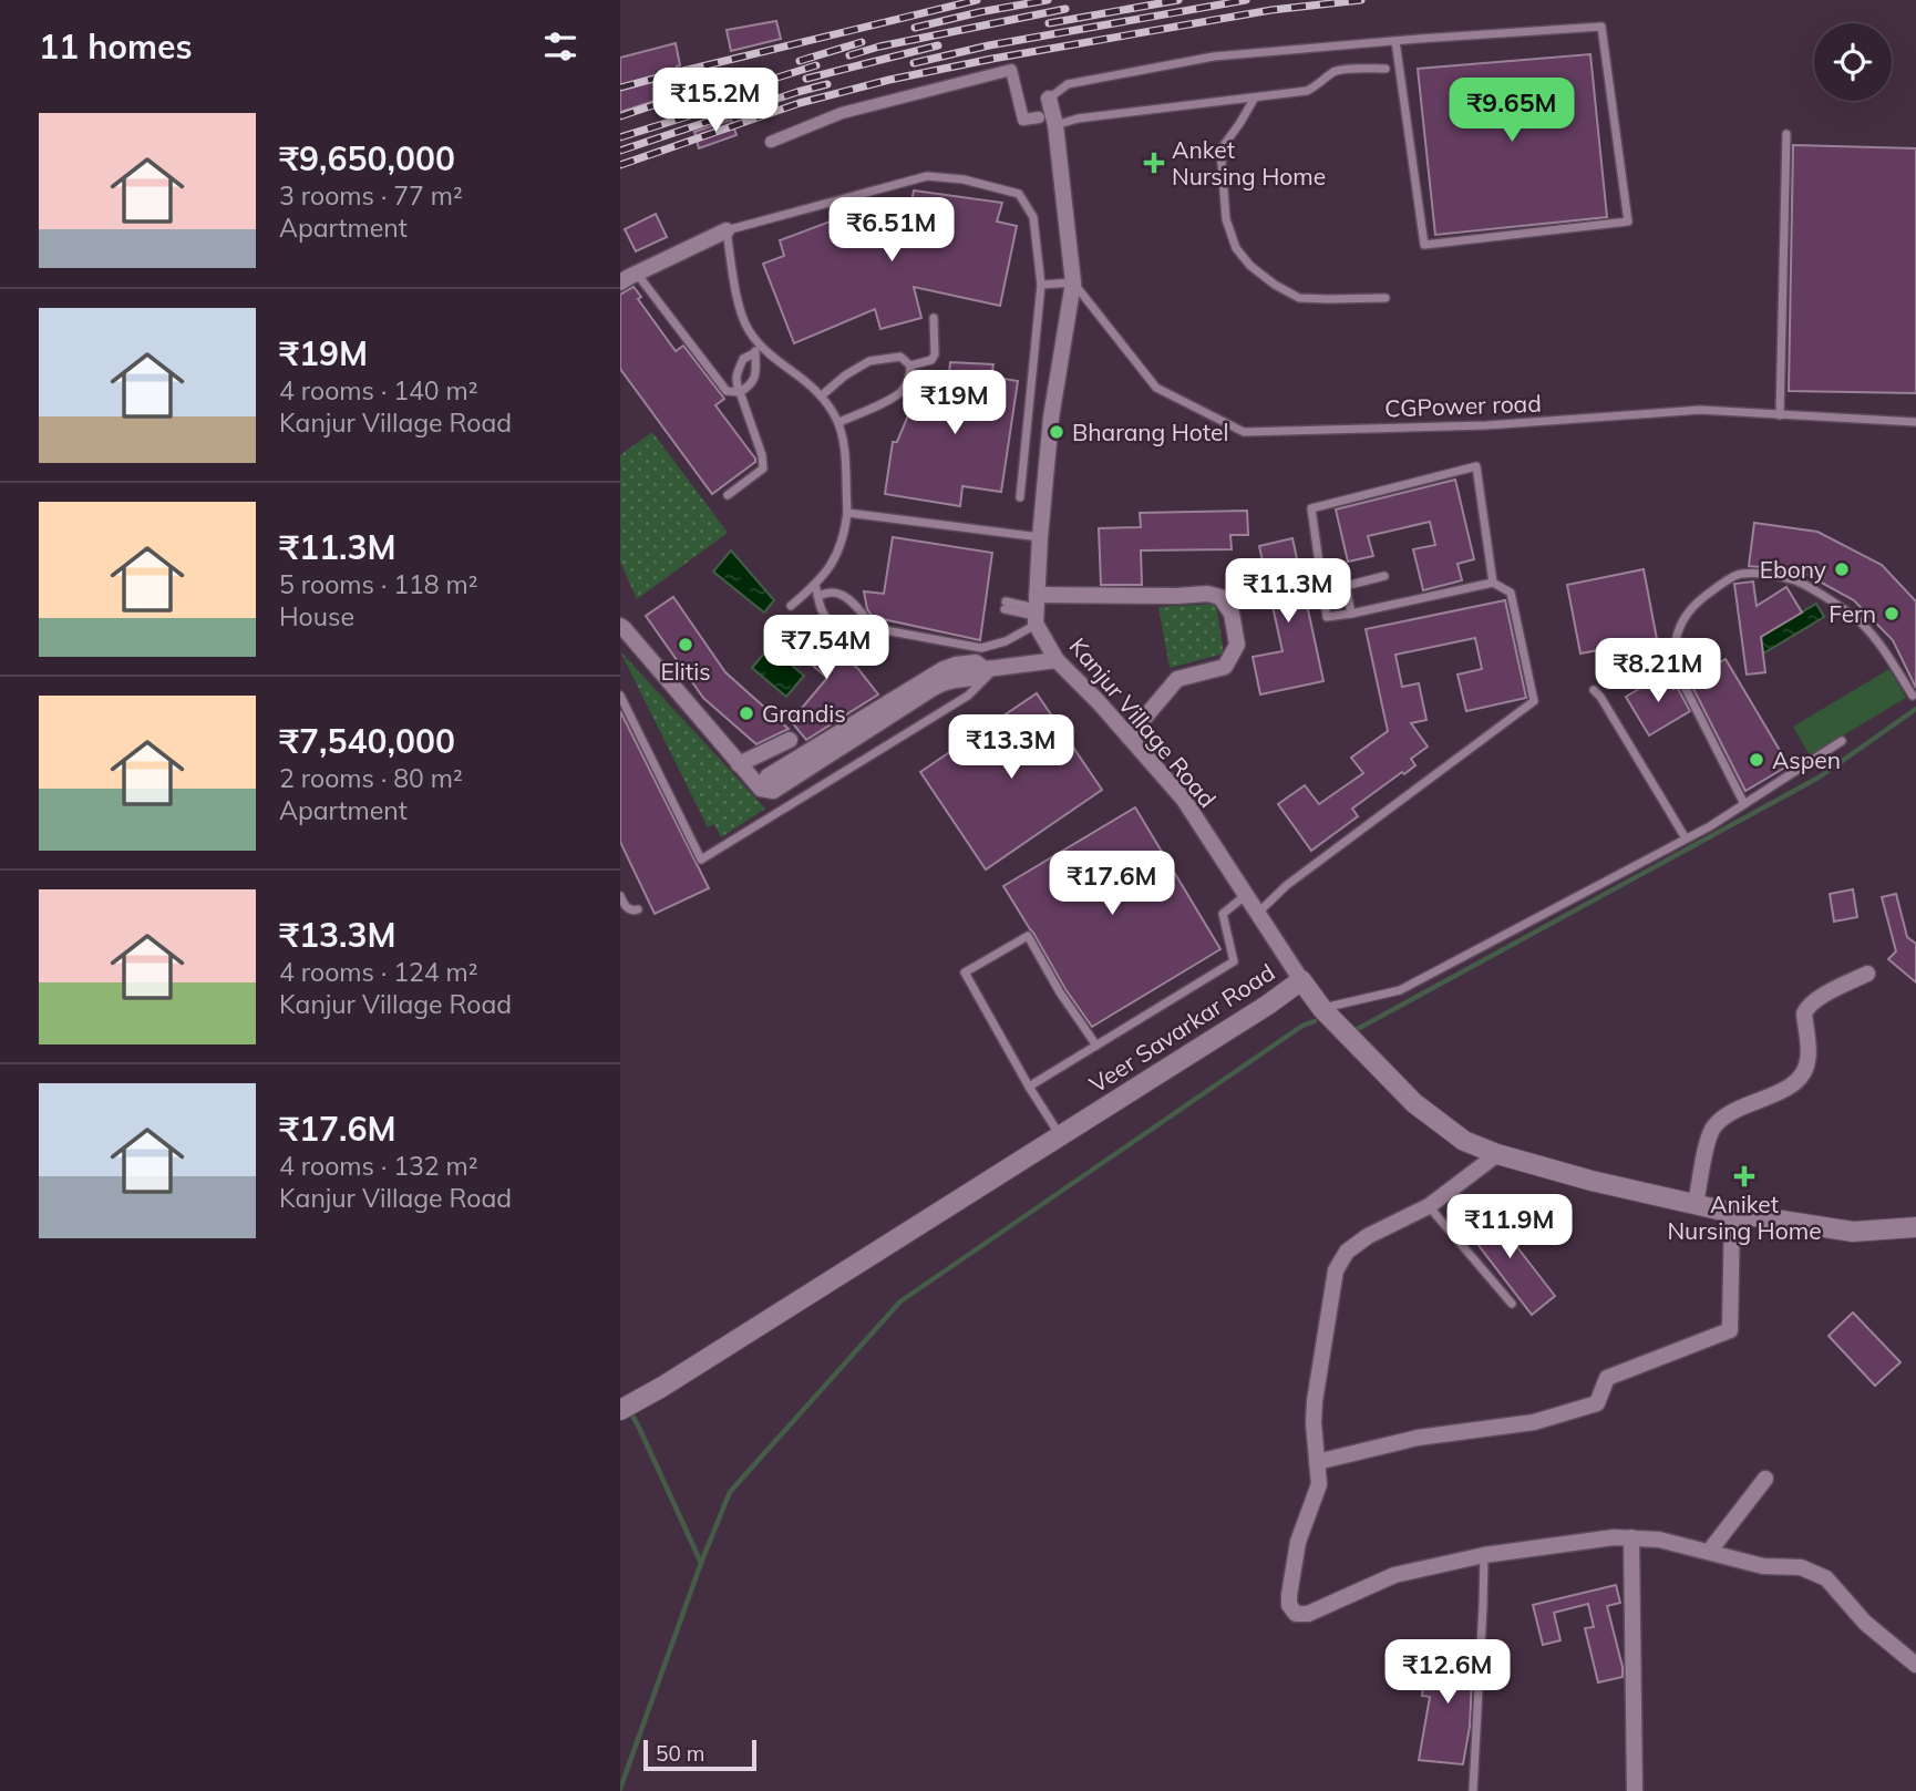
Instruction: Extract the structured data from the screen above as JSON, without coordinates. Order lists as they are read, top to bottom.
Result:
{
  "streets": {
    "street": ["Kanjur Village Road", "Veer Savarkar Road"],
    "lane": ["CGPower road"]
  },
  "crossings": [
    ["Kanjur Village Road", "Veer Savarkar Road"]
  ],
  "places": {
    "health": ["Anket Nursing Home", "Aniket Nursing Home"],
    "other": [
      "Bharang Hotel",
      "Ebony",
      "Fern",
      "Elitis",
      "Grandis",
      "Aspen"
    ]
  },
  "scale_bar": "50 m",
  "page": {
    "heading": "11 homes",
    "price": [
      "₹15.2M",
      "₹9.65M",
      "₹6.51M",
      "₹19M",
      "₹11.3M",
      "₹7.54M",
      "₹8.21M",
      "₹13.3M",
      "₹17.6M",
      "₹11.9M",
      "₹12.6M"
    ],
    "list": [
      {
        "name": "₹9,650,000",
        "note": "3 rooms · 77 m² · Apartment"
      },
      {
        "name": "₹19M",
        "note": "4 rooms · 140 m² · Kanjur Village Road"
      },
      {
        "name": "₹11.3M",
        "note": "5 rooms · 118 m² · House"
      },
      {
        "name": "₹7,540,000",
        "note": "2 rooms · 80 m² · Apartment"
      },
      {
        "name": "₹13.3M",
        "note": "4 rooms · 124 m² · Kanjur Village Road"
      },
      {
        "name": "₹17.6M",
        "note": "4 rooms · 132 m² · Kanjur Village Road"
      }
    ],
    "scale": "50 m"
  }
}
